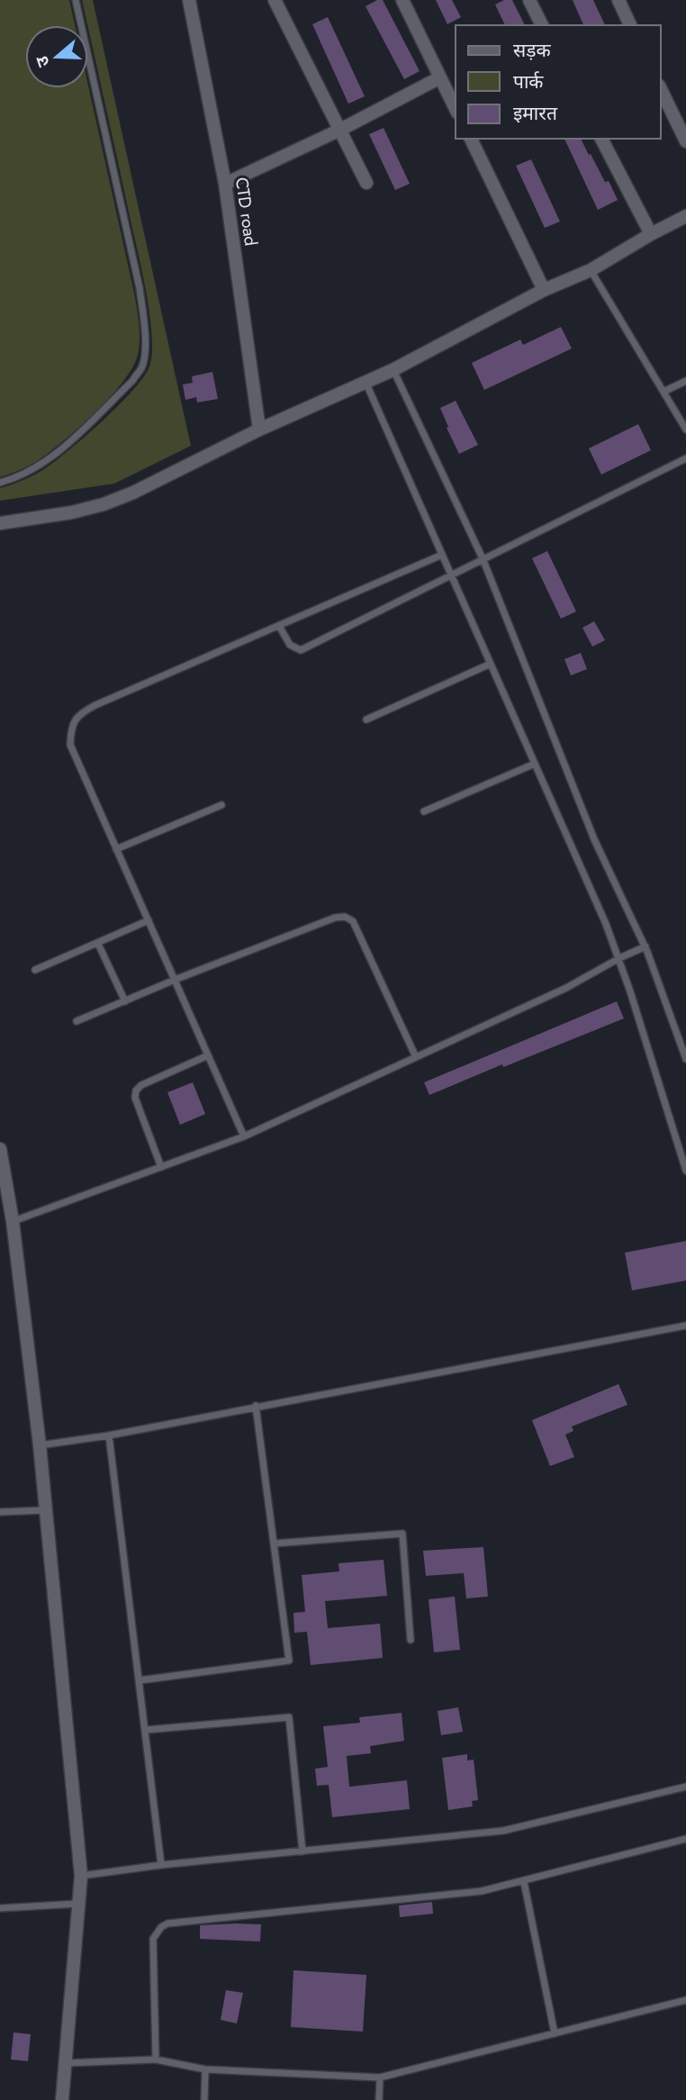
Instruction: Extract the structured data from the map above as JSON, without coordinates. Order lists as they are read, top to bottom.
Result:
{
  "streets": {
    "street": ["CTD road"]
  },
  "legend": ["सड़क", "पार्क", "इमारत"],
  "north": "left"
}
